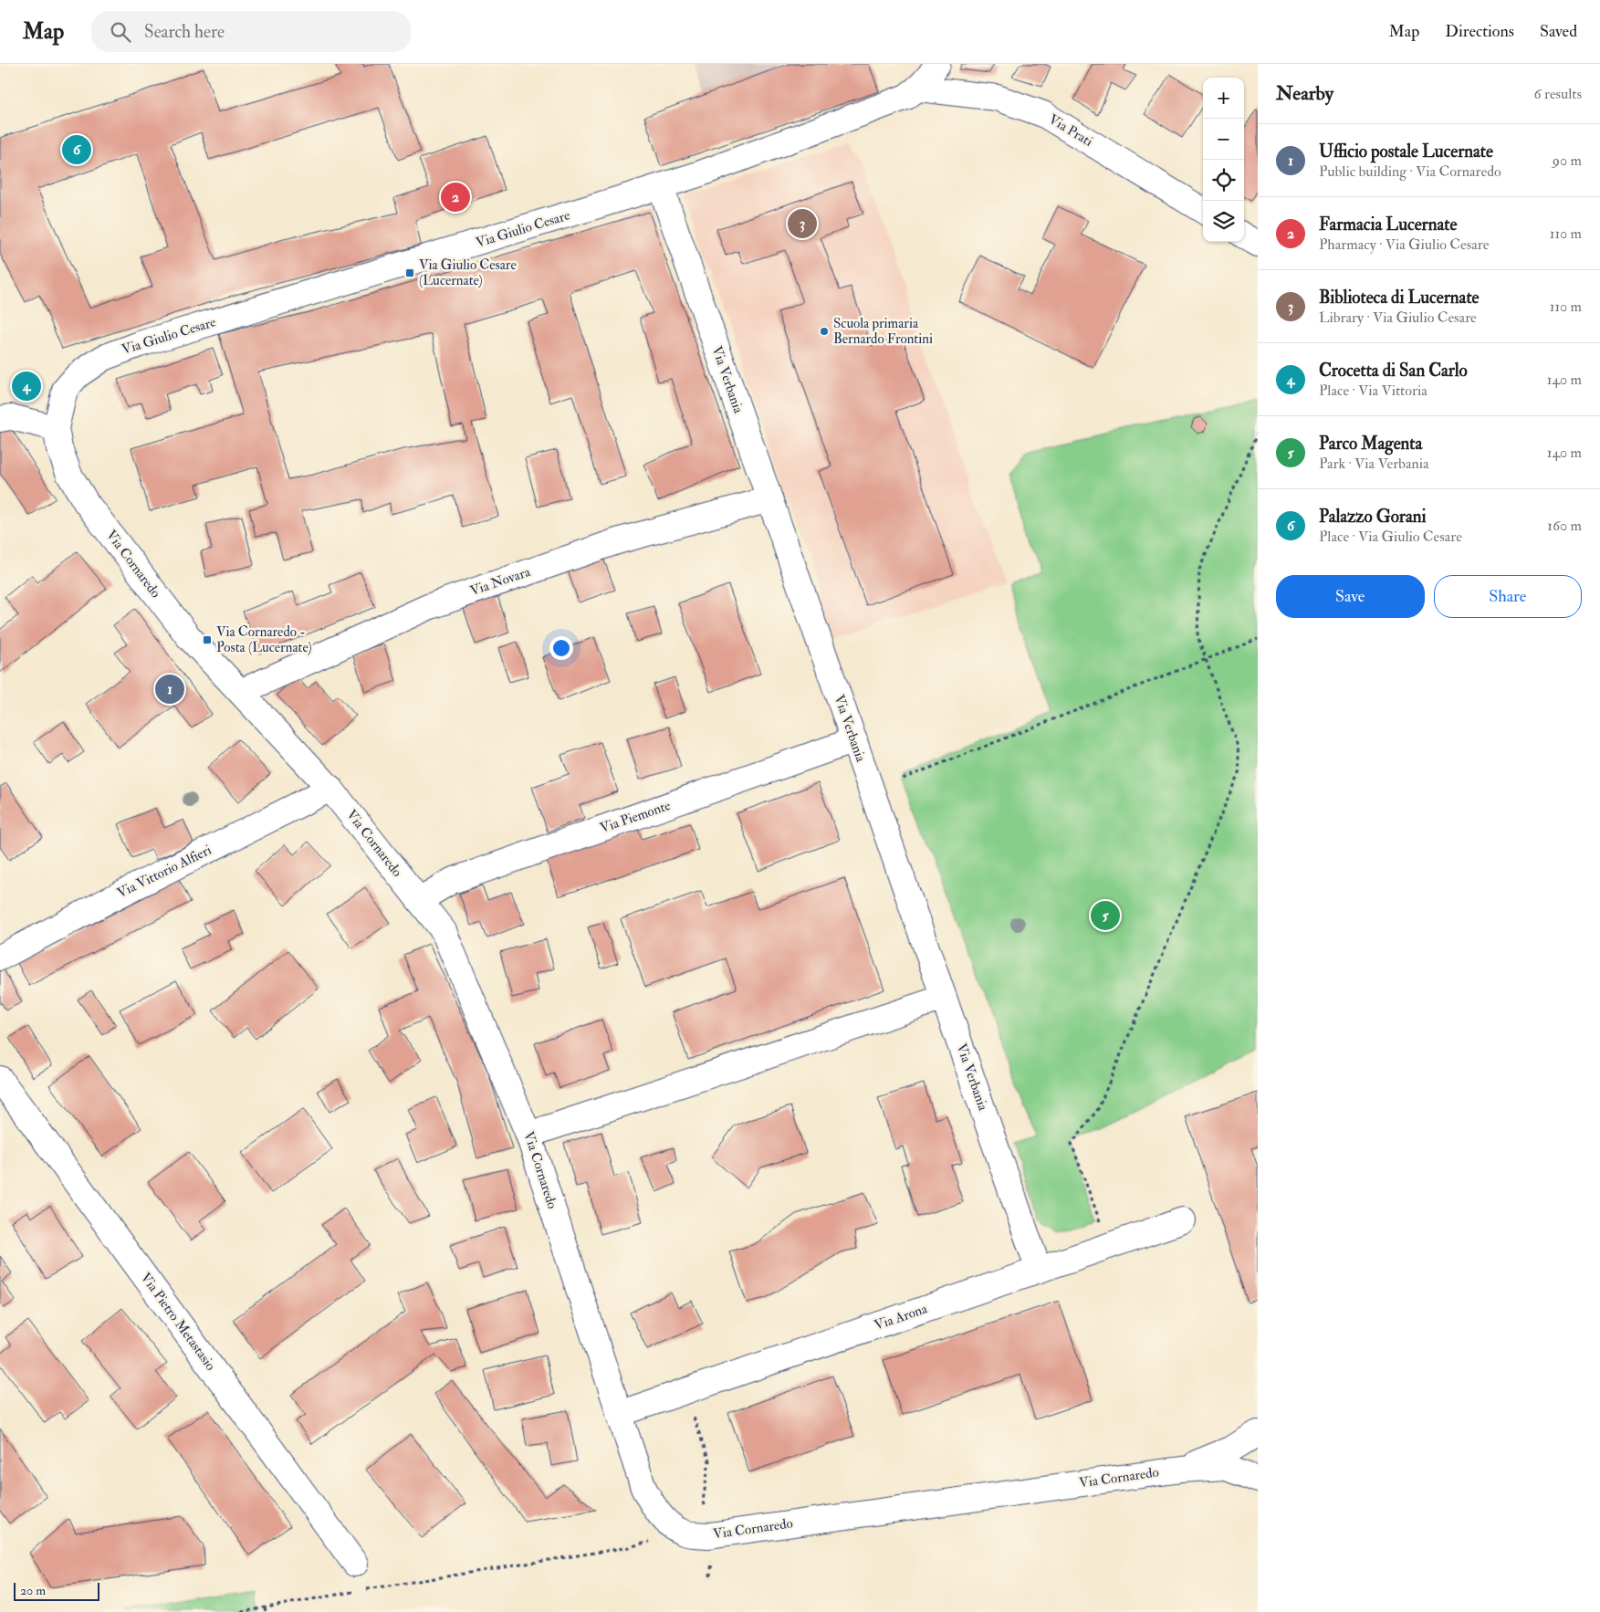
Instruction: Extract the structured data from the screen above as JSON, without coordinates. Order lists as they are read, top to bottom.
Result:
{
  "streets": {
    "street": [
      "Via Prati",
      "Via Giulio Cesare",
      "Via Verbania",
      "Via Cornaredo",
      "Via Novara",
      "Via Piemonte",
      "Via Vittorio Alfieri",
      "Via Arona",
      "Via Pietro Metastasio"
    ]
  },
  "crossings": [
    ["Via Prati", "Via Giulio Cesare"],
    ["Via Giulio Cesare", "Via Verbania"],
    ["Via Giulio Cesare", "Via Cornaredo"],
    ["Via Verbania", "Via Novara"],
    ["Via Verbania", "Via Piemonte"],
    ["Via Verbania", "Via Arona"],
    ["Via Cornaredo", "Via Novara"],
    ["Via Cornaredo", "Via Piemonte"],
    ["Via Cornaredo", "Via Vittorio Alfieri"],
    ["Via Cornaredo", "Via Arona"]
  ],
  "places": {
    "transit": ["Via Giulio Cesare (Lucernate)", "Via Cornaredo - Posta (Lucernate)"],
    "other": ["Scuola primaria Bernardo Frontini"]
  },
  "scale_bar": "20 m",
  "page": {
    "header": "Map",
    "search": "Search here",
    "nav": ["Map", "Directions", "Saved"],
    "heading": ["Nearby", "6 results"],
    "map_buttons": ["+", "−"],
    "list": [
      {
        "mark": "1",
        "name": "Ufficio postale Lucernate",
        "note": "Public building · Via Cornaredo",
        "value": "90 m"
      },
      {
        "mark": "2",
        "name": "Farmacia Lucernate",
        "note": "Pharmacy · Via Giulio Cesare",
        "value": "110 m"
      },
      {
        "mark": "3",
        "name": "Biblioteca di Lucernate",
        "note": "Library · Via Giulio Cesare",
        "value": "110 m"
      },
      {
        "mark": "4",
        "name": "Crocetta di San Carlo",
        "note": "Place · Via Vittoria",
        "value": "140 m"
      },
      {
        "mark": "5",
        "name": "Parco Magenta",
        "note": "Park · Via Verbania",
        "value": "140 m"
      },
      {
        "mark": "6",
        "name": "Palazzo Gorani",
        "note": "Place · Via Giulio Cesare",
        "value": "160 m"
      }
    ],
    "pins": [
      "6",
      "2",
      "3",
      "4",
      "1",
      "5"
    ],
    "buttons": ["Save", "Share"],
    "scale": "20 m"
  }
}
